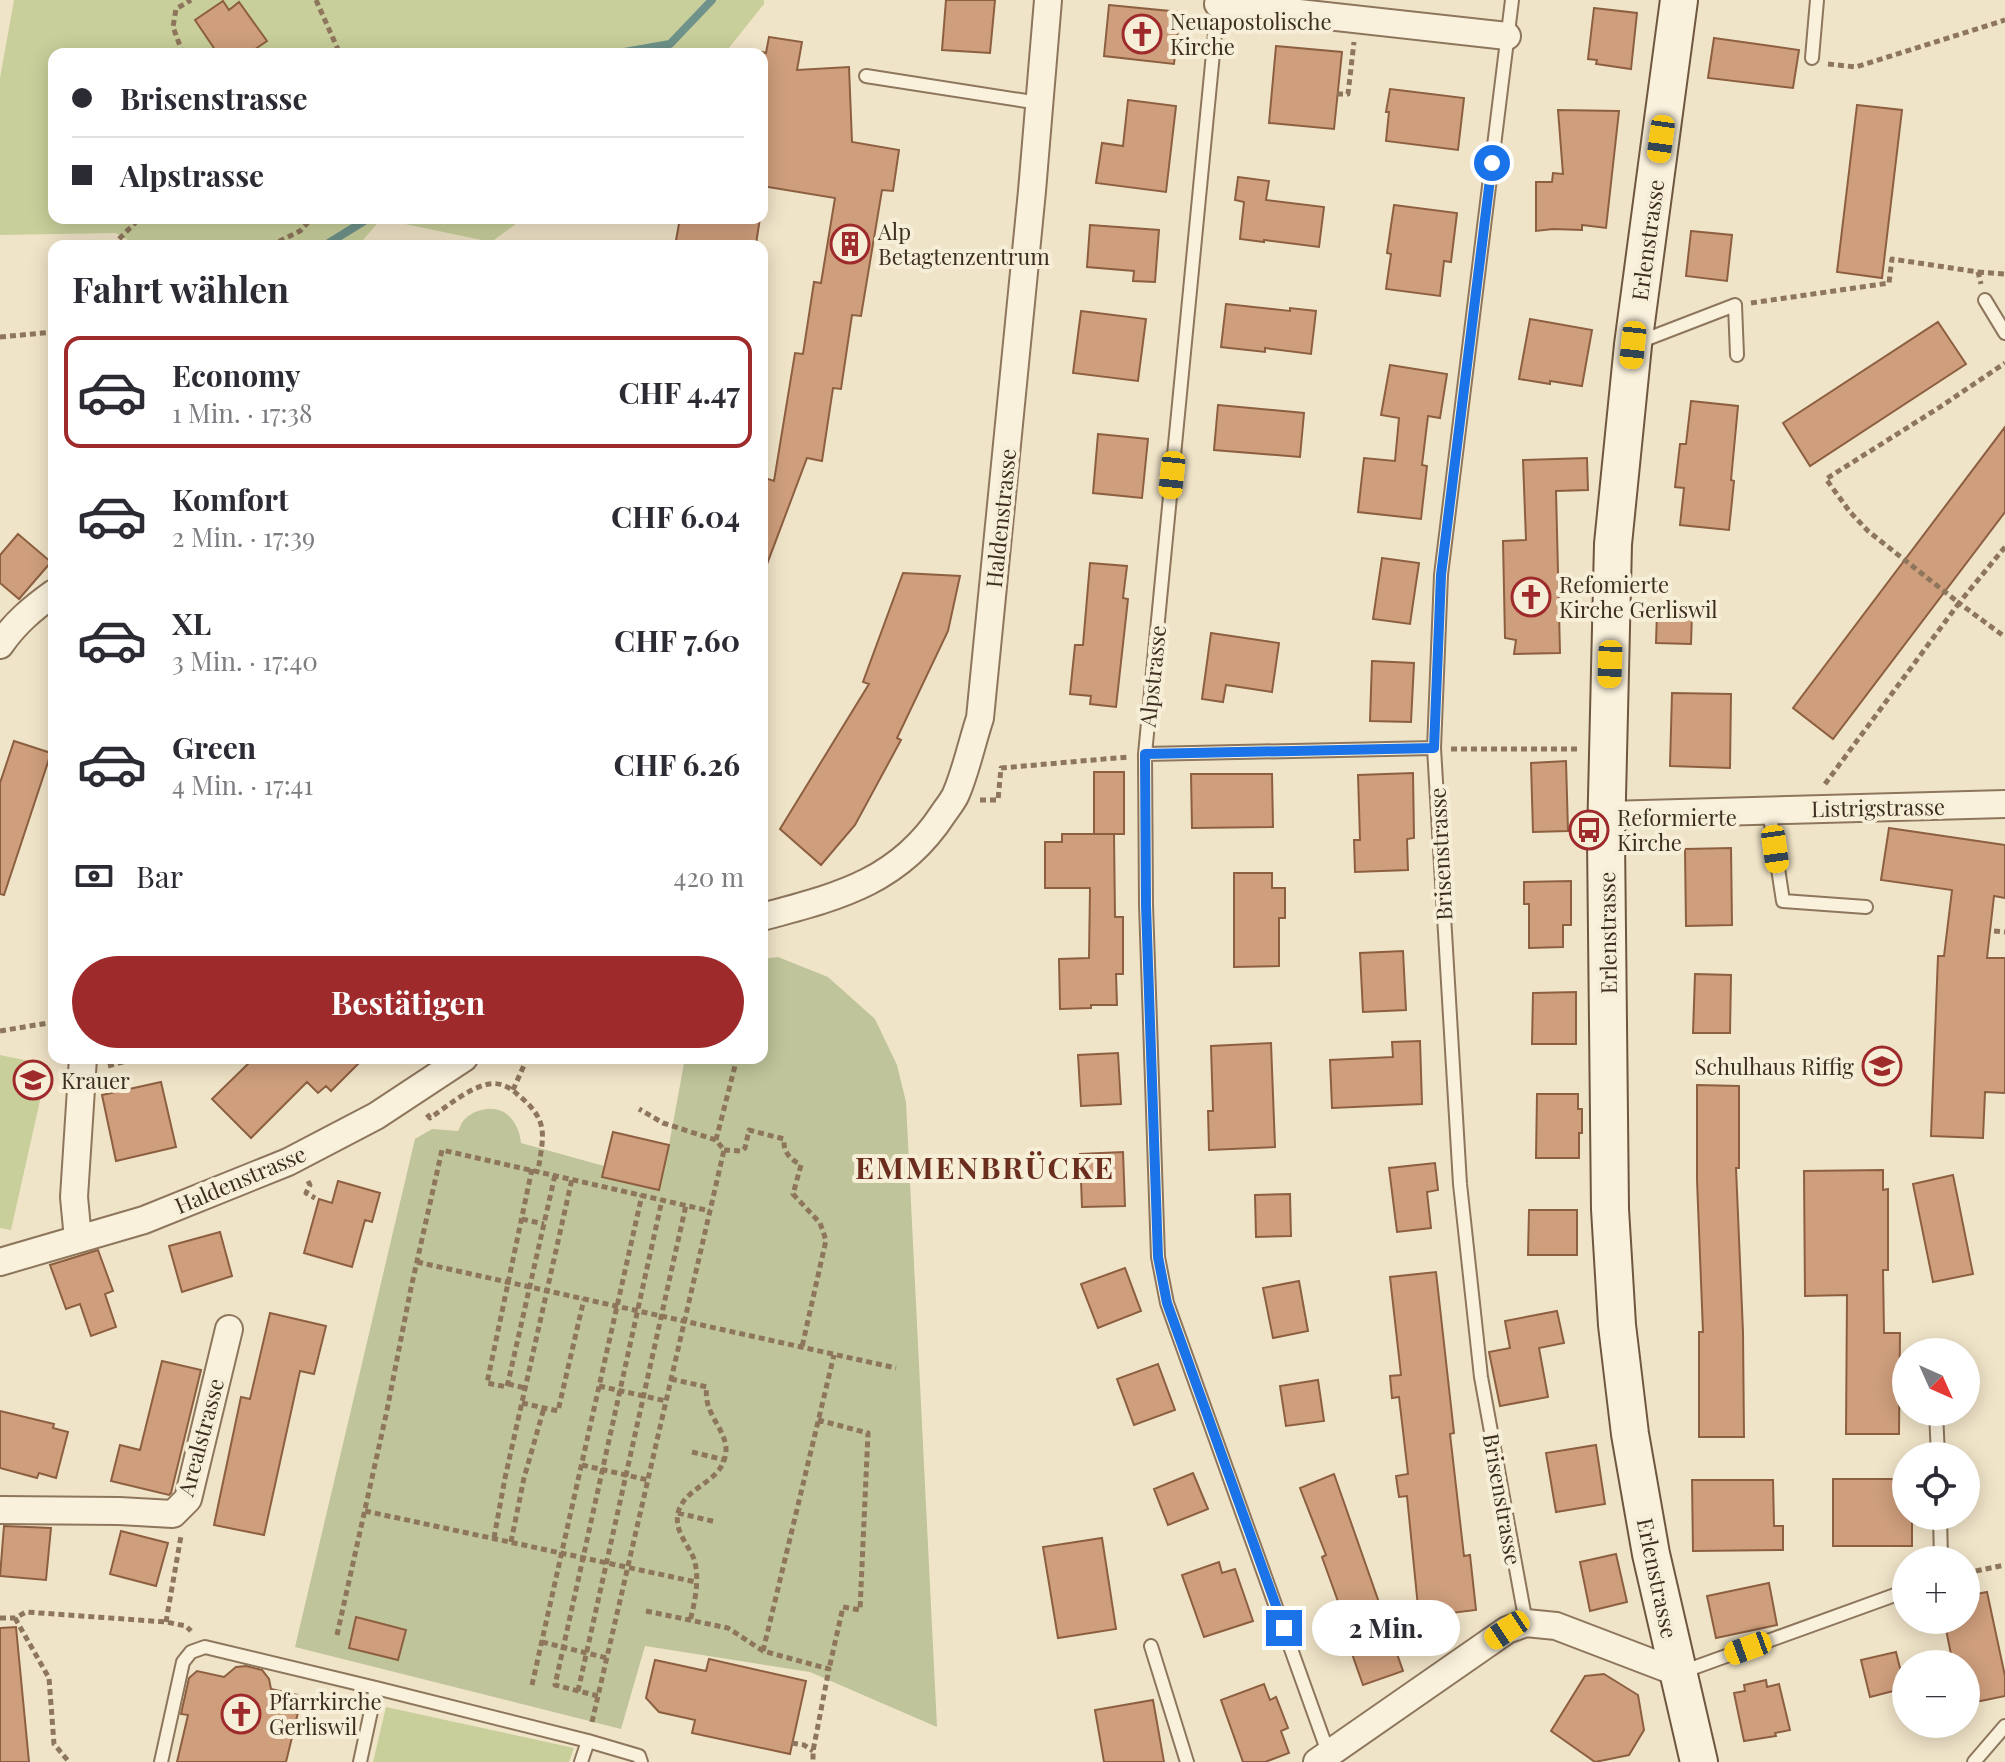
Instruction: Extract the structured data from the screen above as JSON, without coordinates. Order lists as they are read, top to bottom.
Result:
{
  "streets": {
    "street": [
      "Erlenstrasse",
      "Haldenstrasse",
      "Alpstrasse",
      "Listrigstrasse",
      "Arealstrasse"
    ],
    "lane": ["Brisenstrasse"]
  },
  "crossings": [
    ["Erlenstrasse", "Listrigstrasse"],
    ["Alpstrasse", "Brisenstrasse"]
  ],
  "districts": ["EMMENBRÜCKE"],
  "places": {
    "church": ["Neuapostolische Kirche", "Refomierte Kirche Gerliswil", "Pfarrkirche Gerliswil"],
    "building": ["Alp Betagtenzentrum"],
    "bus stop": ["Reformierte Kirche"],
    "school or university": ["Schulhaus Riffig", "Krauer"]
  },
  "north": "bottom right",
  "page": {
    "banner": ["Brisenstrasse", "Alpstrasse"],
    "heading": "Fahrt wählen",
    "list": [
      {
        "name": "Economy",
        "note": "1 Min. · 17:38",
        "value": "CHF 4.47"
      },
      {
        "name": "Komfort",
        "note": "2 Min. · 17:39",
        "value": "CHF 6.04"
      },
      {
        "name": "XL",
        "note": "3 Min. · 17:40",
        "value": "CHF 7.60"
      },
      {
        "name": "Green",
        "note": "4 Min. · 17:41",
        "value": "CHF 6.26"
      }
    ],
    "pay": ["Bar", "420 m"],
    "buttons": "Bestätigen",
    "map_buttons": ["+", "−"],
    "bubble": "2 Min."
  }
}
